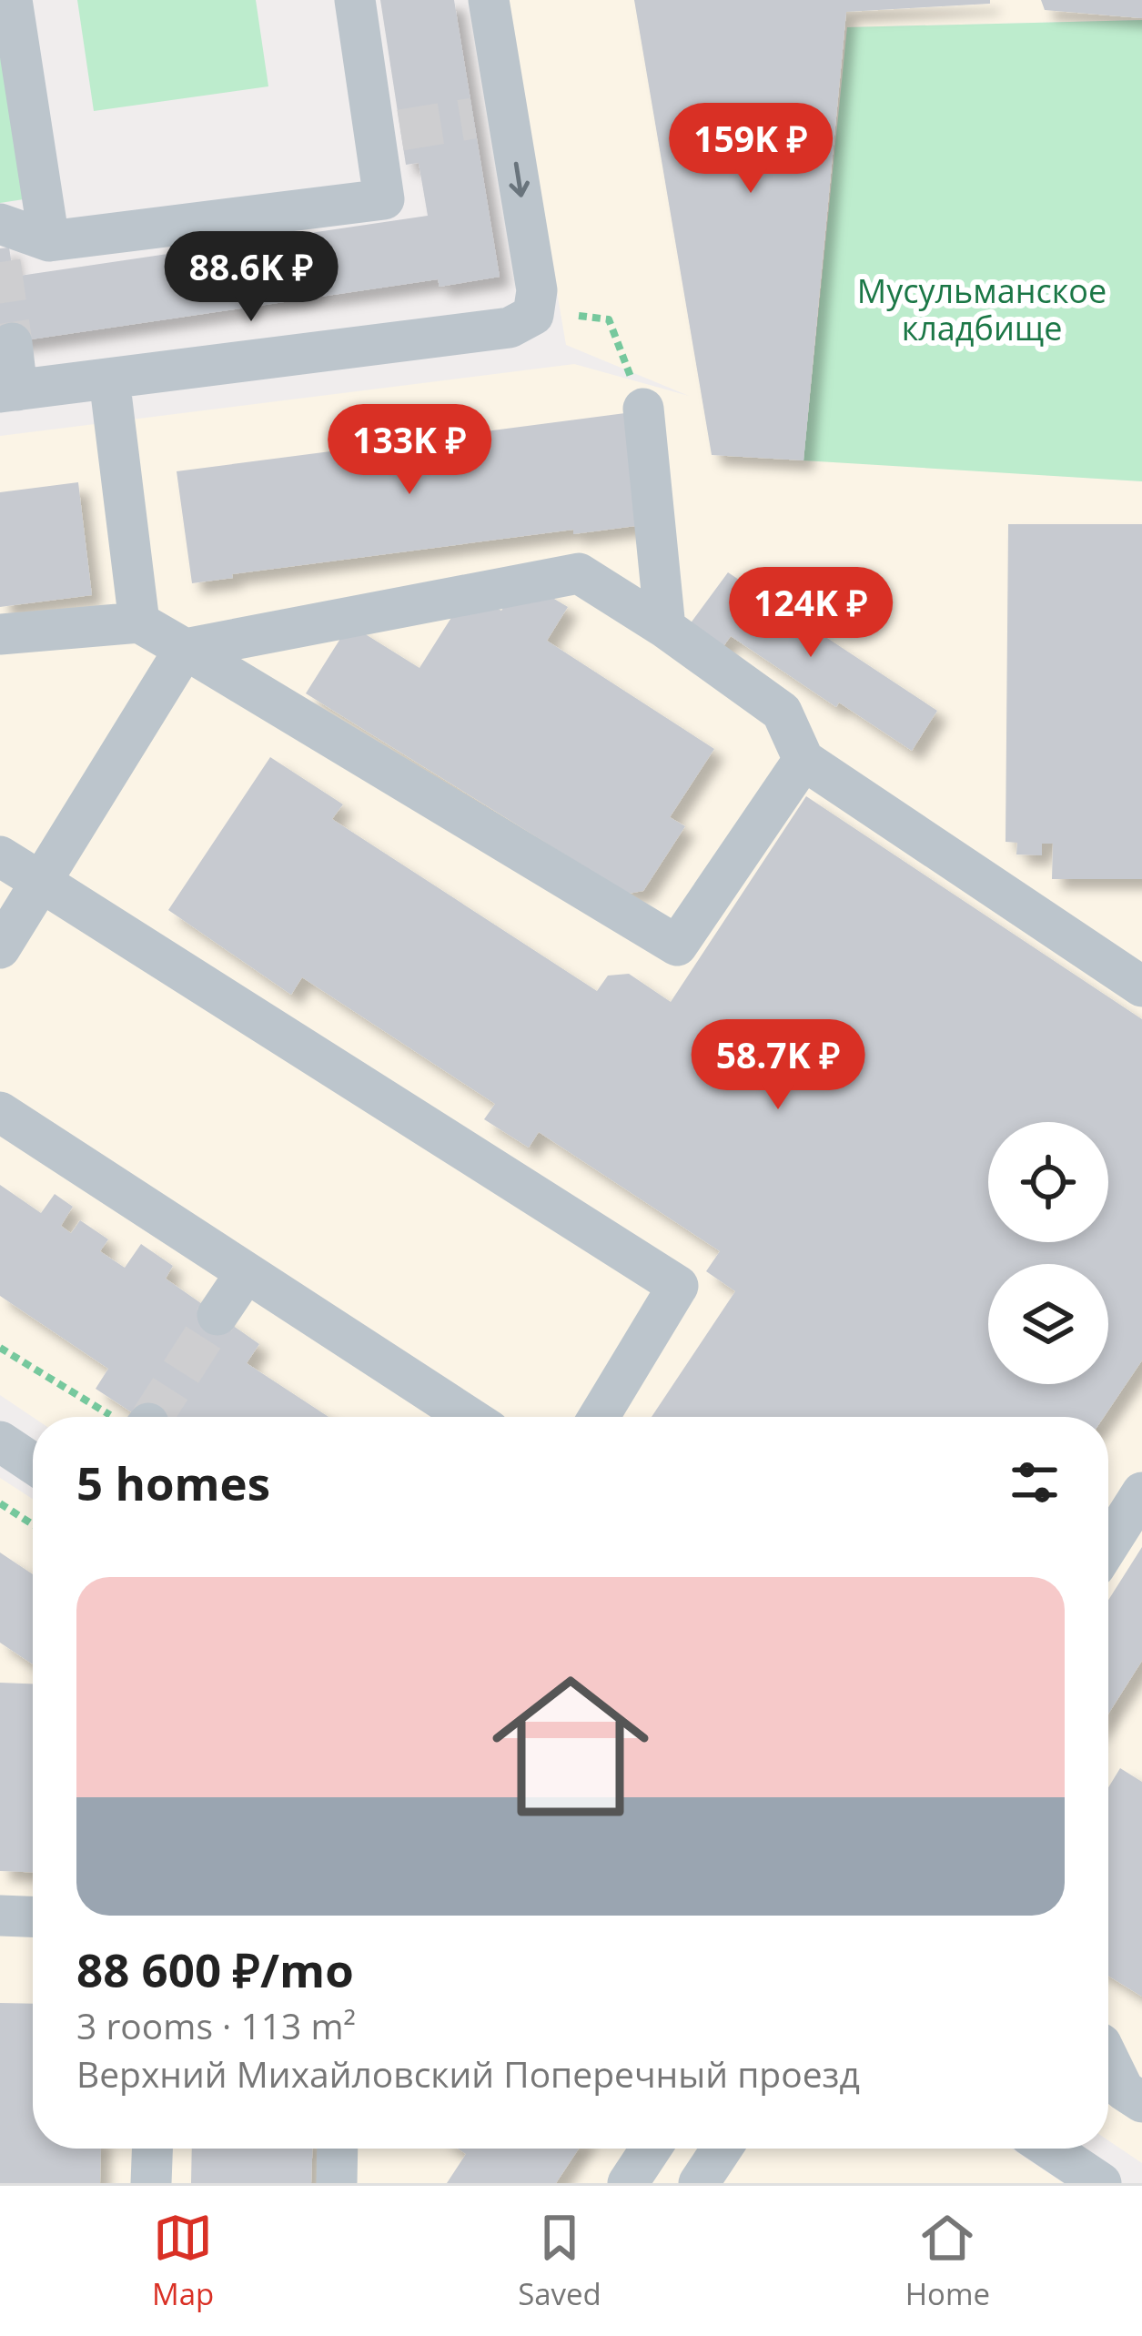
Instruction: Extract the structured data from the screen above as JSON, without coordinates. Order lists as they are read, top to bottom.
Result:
{
  "parks": ["Мусульманское кладбище"],
  "page": {
    "price": [
      "159K ₽",
      "88.6K ₽",
      "133K ₽",
      "124K ₽",
      "58.7K ₽"
    ],
    "heading": "5 homes",
    "list": [
      {
        "name": "88 600 ₽/mo",
        "note": "3 rooms · 113 m² · Верхний Михайловский Поперечный проезд"
      }
    ],
    "tabs": ["Map", "Saved", "Home"]
  }
}
